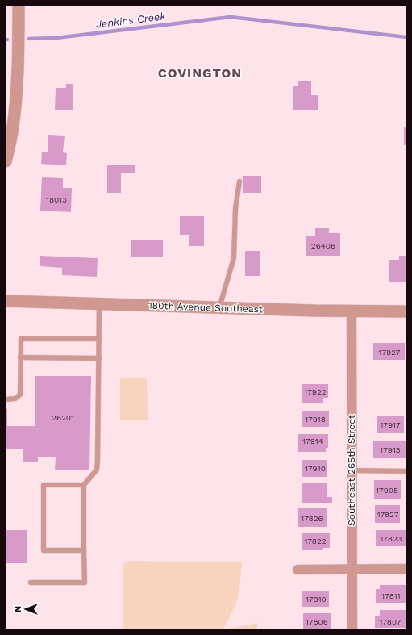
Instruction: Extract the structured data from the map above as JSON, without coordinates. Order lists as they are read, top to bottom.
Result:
{
  "streets": {
    "street": ["180th Avenue Southeast", "Southeast 265th Street"]
  },
  "crossings": [
    ["180th Avenue Southeast", "Southeast 265th Street"]
  ],
  "districts": ["COVINGTON"],
  "water": ["Jenkins Creek"],
  "house_numbers": [
    "18013",
    "26406",
    "17927",
    "17922",
    "26201",
    "17918",
    "17917",
    "17914",
    "17913",
    "17910",
    "17905",
    "17827",
    "17826",
    "17823",
    "17822",
    "17811",
    "17810",
    "17806",
    "17807"
  ],
  "north": "left"
}
